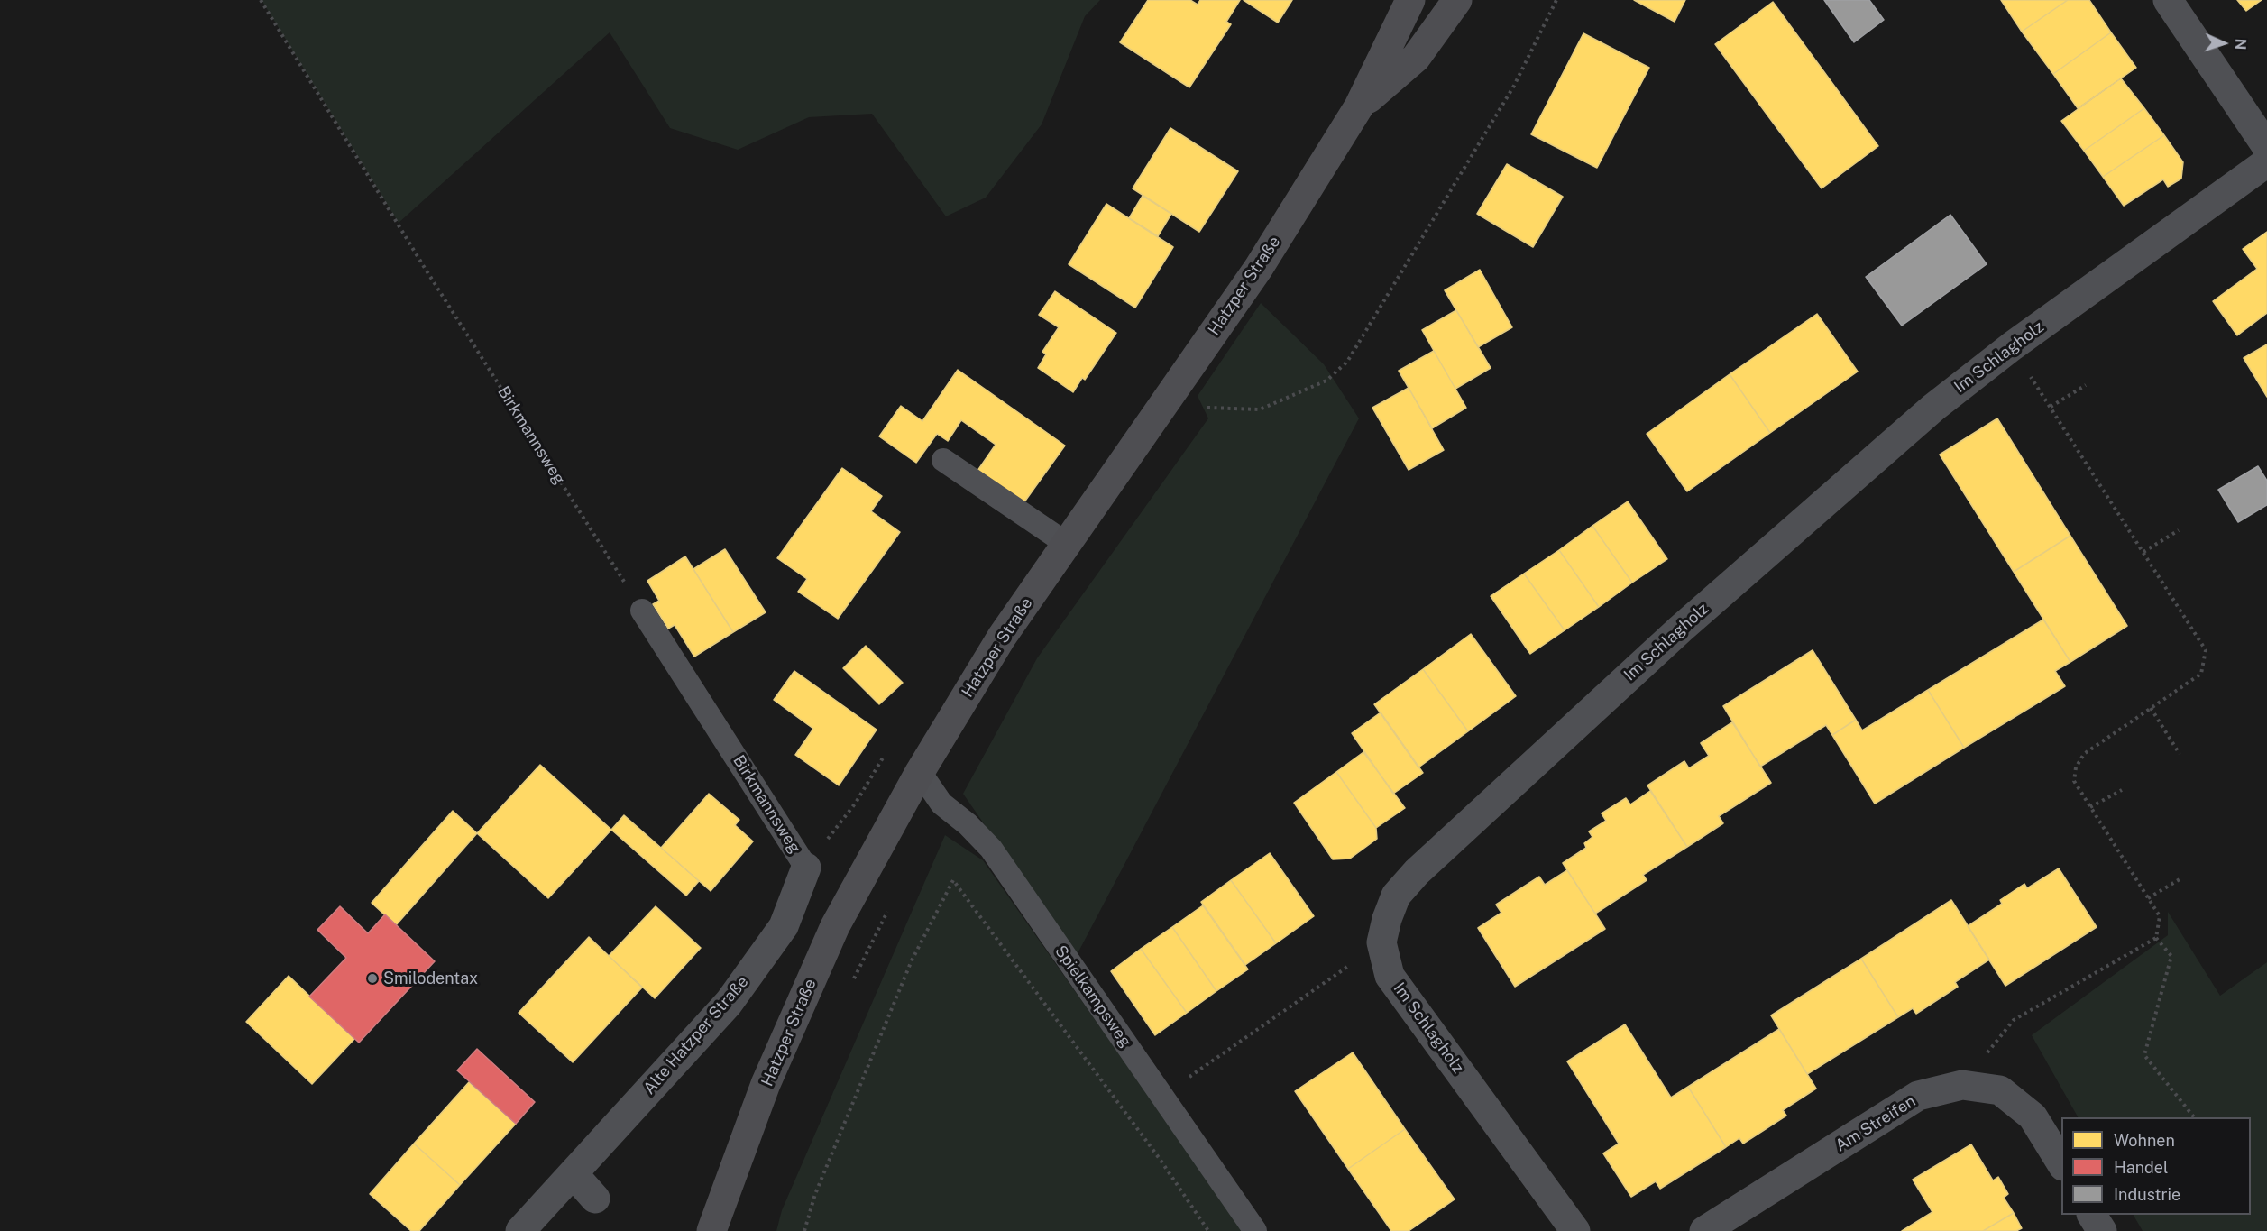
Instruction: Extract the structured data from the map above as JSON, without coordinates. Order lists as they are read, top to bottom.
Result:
{
  "streets": {
    "main road": ["Hatzper Straße"],
    "street": ["Im Schlagholz", "Alte Hatzper Straße", "Am Streifen"],
    "lane": ["Birkmannsweg", "Spielkampsweg"]
  },
  "crossings": [
    ["Hatzper Straße", "Spielkampsweg"],
    ["Birkmannsweg", "Alte Hatzper Straße"]
  ],
  "places": ["Smilodentax"],
  "legend": ["Wohnen", "Handel", "Industrie"],
  "north": "right"
}
